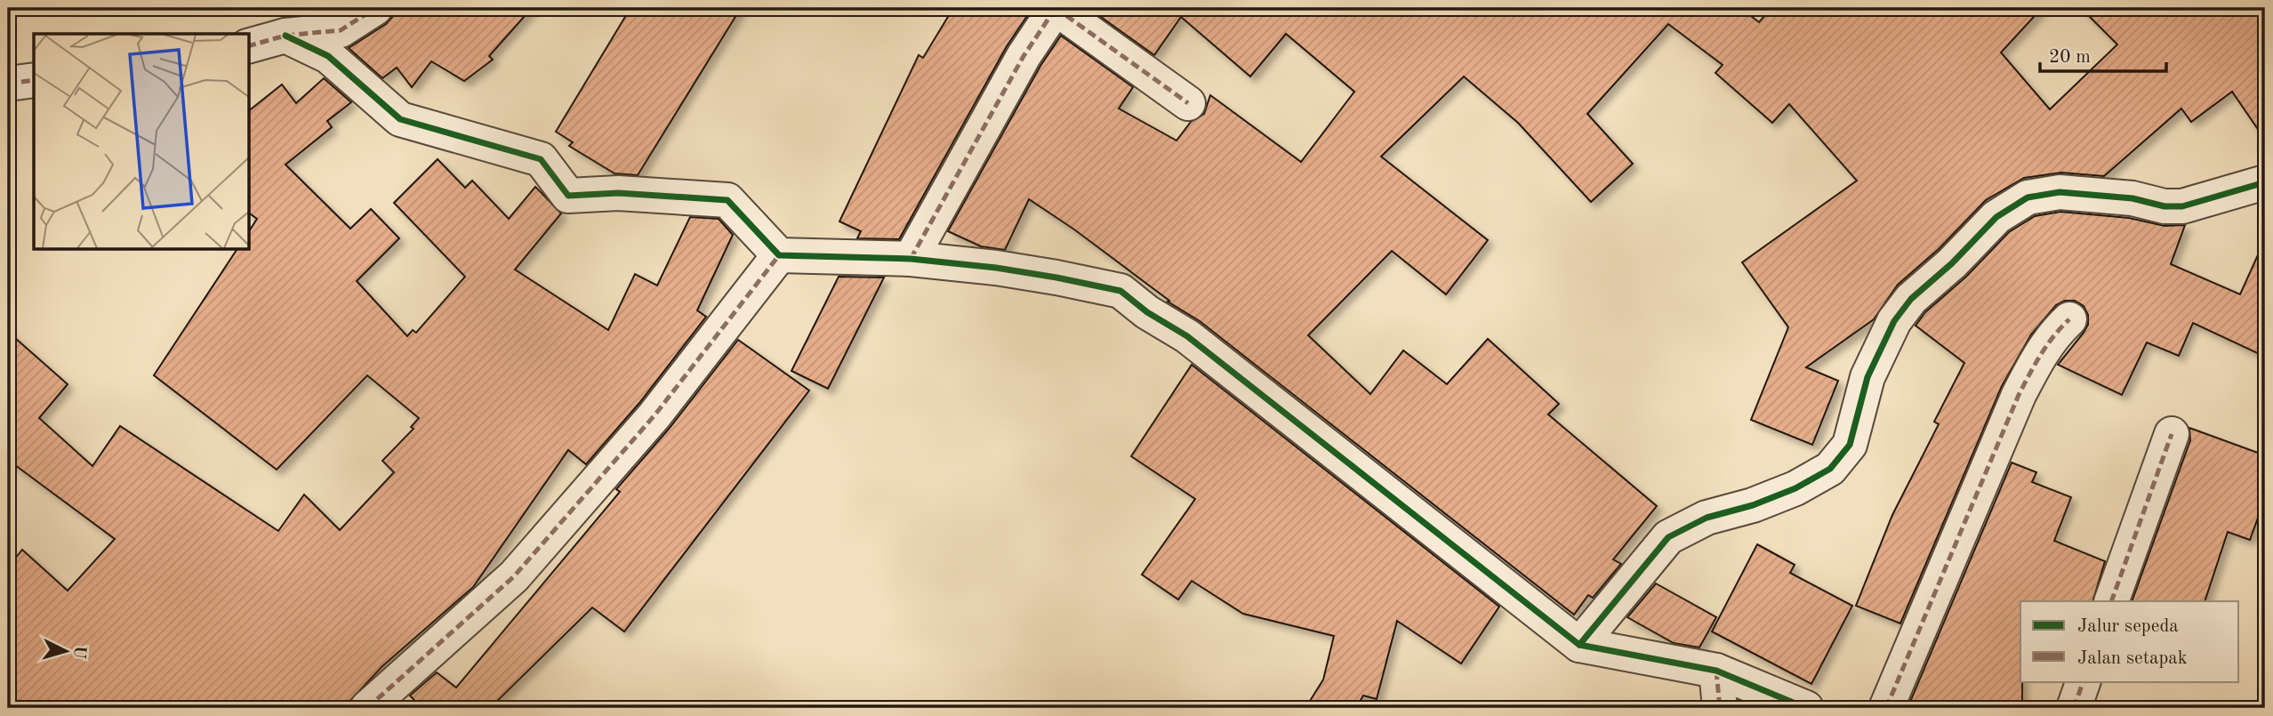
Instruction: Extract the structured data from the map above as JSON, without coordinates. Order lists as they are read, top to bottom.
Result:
{
  "legend": ["Jalur sepeda", "Jalan setapak"],
  "scale_bar": "20 m",
  "north": "right"
}
